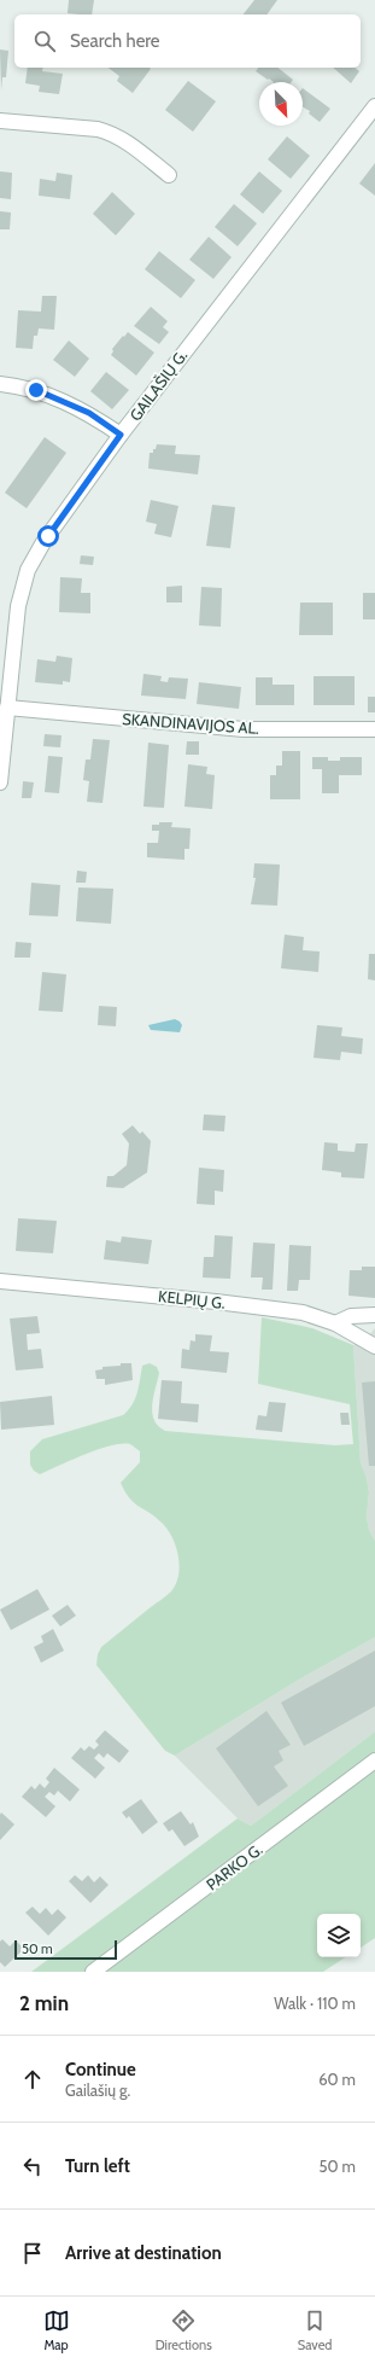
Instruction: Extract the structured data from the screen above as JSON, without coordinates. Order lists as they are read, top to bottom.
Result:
{
  "streets": {
    "street": [
      "GAILAŠIŲ G.",
      "SKANDINAVIJOS AL.",
      "KELPIŲ G.",
      "PARKO G."
    ]
  },
  "crossings": [
    ["GAILAŠIŲ G.", "SKANDINAVIJOS AL."]
  ],
  "scale_bar": "50 m",
  "north": "bottom right",
  "page": {
    "search": "Search here",
    "scale": "50 m",
    "heading": ["2 min", "Walk · 110 m"],
    "list": [
      ["Continue", "Gailašių g.", "60 m"],
      ["Turn left", "50 m"],
      "Arrive at destination"
    ],
    "nav": ["Map", "Directions", "Saved"]
  }
}
